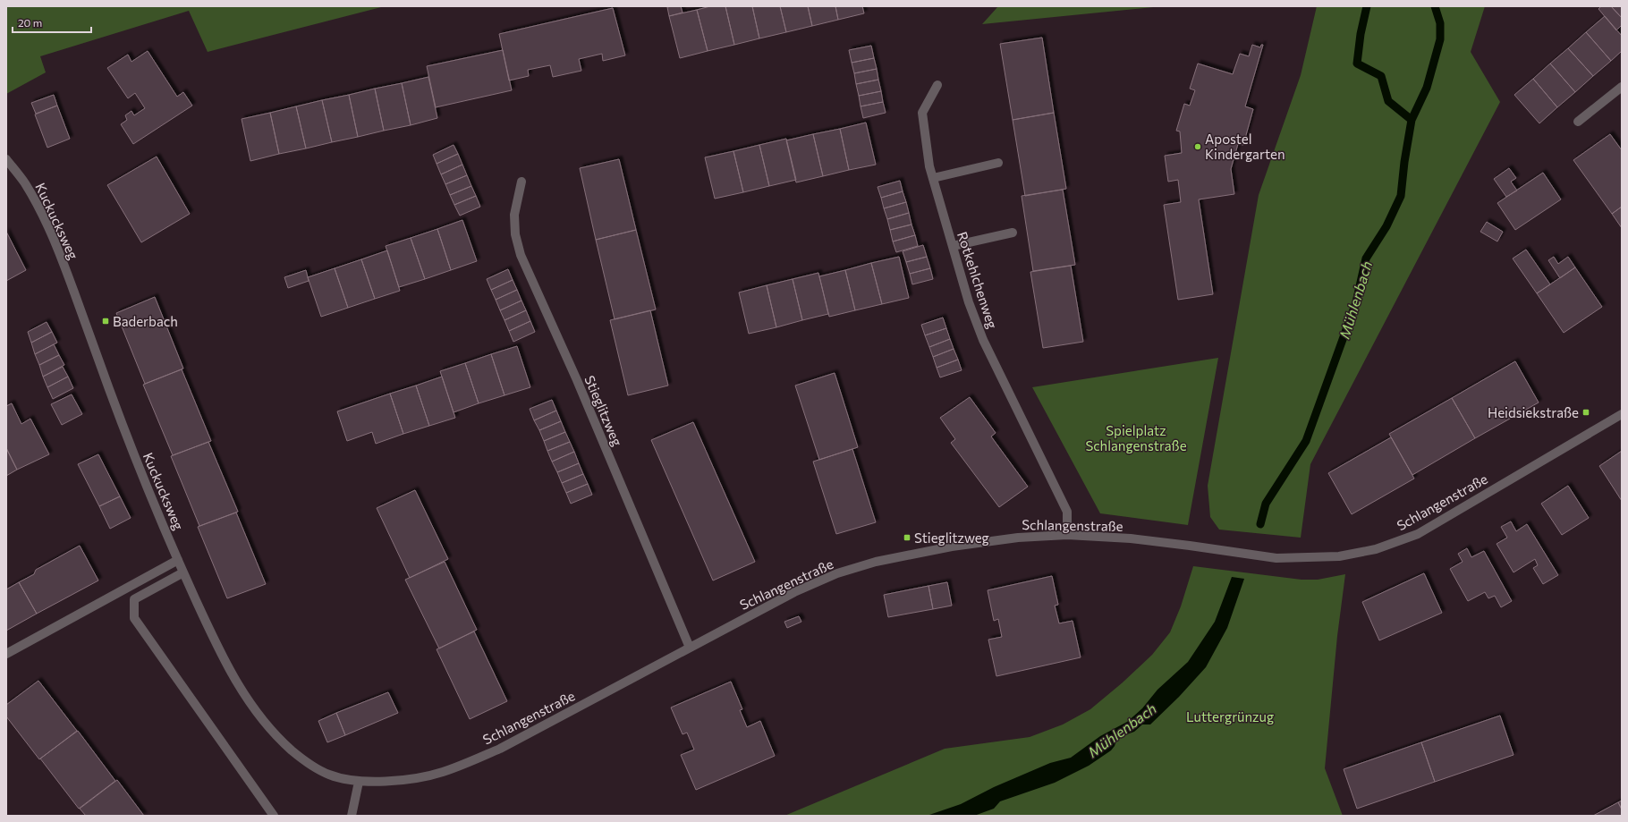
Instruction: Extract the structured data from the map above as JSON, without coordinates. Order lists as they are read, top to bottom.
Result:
{
  "streets": {
    "street": [
      "Kuckucksweg",
      "Rotkehlchenweg",
      "Stieglitzweg",
      "Schlangenstraße"
    ]
  },
  "crossings": [
    ["Kuckucksweg", "Schlangenstraße"],
    ["Rotkehlchenweg", "Schlangenstraße"],
    ["Stieglitzweg", "Schlangenstraße"]
  ],
  "water": ["Mühlenbach"],
  "parks": ["Spielplatz Schlangenstraße", "Luttergrünzug"],
  "places": {
    "other": ["Apostel Kindergarten"],
    "transit": ["Baderbach", "Heidsiekstraße", "Stieglitzweg"]
  },
  "scale_bar": "20 m"
}
